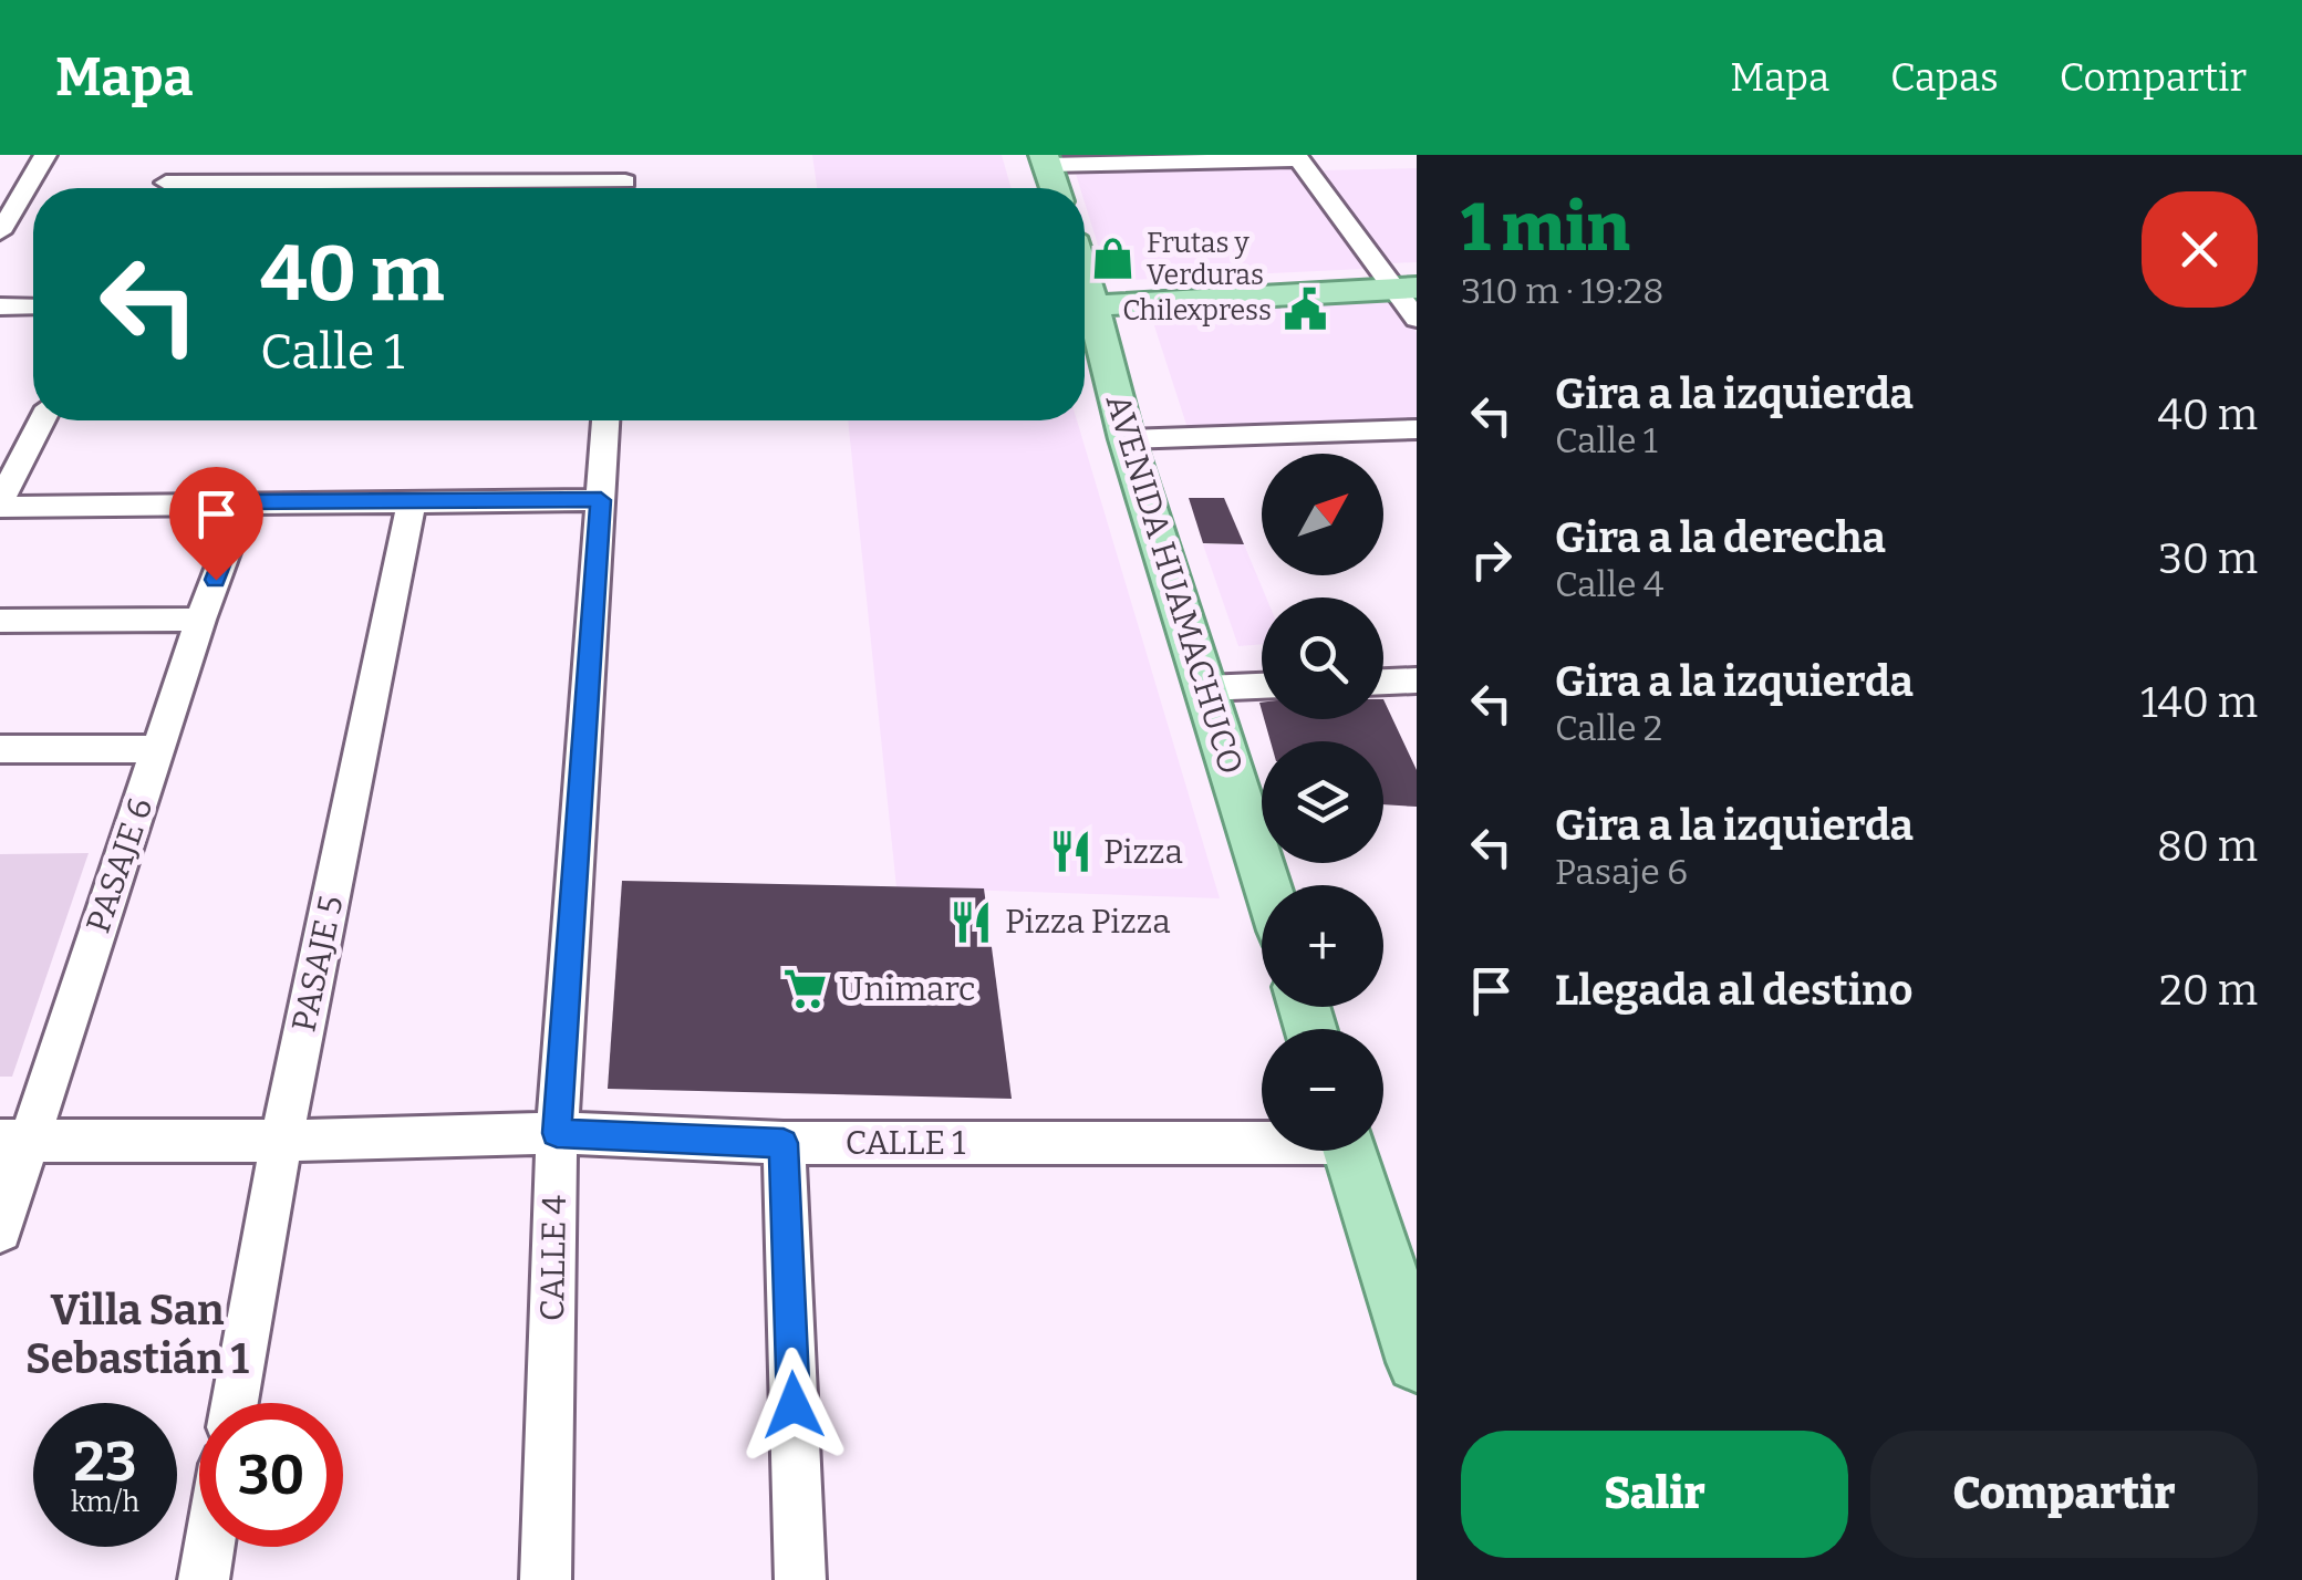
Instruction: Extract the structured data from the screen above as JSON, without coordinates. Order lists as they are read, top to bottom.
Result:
{
  "streets": {
    "main road": ["AVENIDA HUAMACHUCO"],
    "street": [
      "PASAJE 6",
      "PASAJE 5",
      "CALLE 1",
      "CALLE 4"
    ]
  },
  "crossings": [
    ["PASAJE 6", "CALLE 1"],
    ["PASAJE 5", "CALLE 1"],
    ["CALLE 1", "CALLE 4"]
  ],
  "districts": ["Villa San Sebastián 1"],
  "places": {
    "shop": ["Frutas y Verduras"],
    "public building": ["Chilexpress"],
    "restaurant": ["Pizza", "Pizza Pizza"],
    "supermarket": ["Unimarc"]
  },
  "north": "top right",
  "page": {
    "header": "Mapa",
    "nav": ["Mapa", "Capas", "Compartir"],
    "heading": ["1 min", "310 m · 19:28"],
    "turn": ["40 m", "Calle 1"],
    "list": [
      {
        "name": "Gira a la izquierda",
        "note": "Calle 1",
        "value": "40 m"
      },
      {
        "name": "Gira a la derecha",
        "note": "Calle 4",
        "value": "30 m"
      },
      {
        "name": "Gira a la izquierda",
        "note": "Calle 2",
        "value": "140 m"
      },
      {
        "name": "Gira a la izquierda",
        "note": "Pasaje 6",
        "value": "80 m"
      },
      {
        "name": "Llegada al destino",
        "value": "20 m"
      }
    ],
    "map_buttons": ["+", "−"],
    "speed": "23 km/h",
    "limit": "30",
    "buttons": ["Salir", "Compartir"]
  }
}
